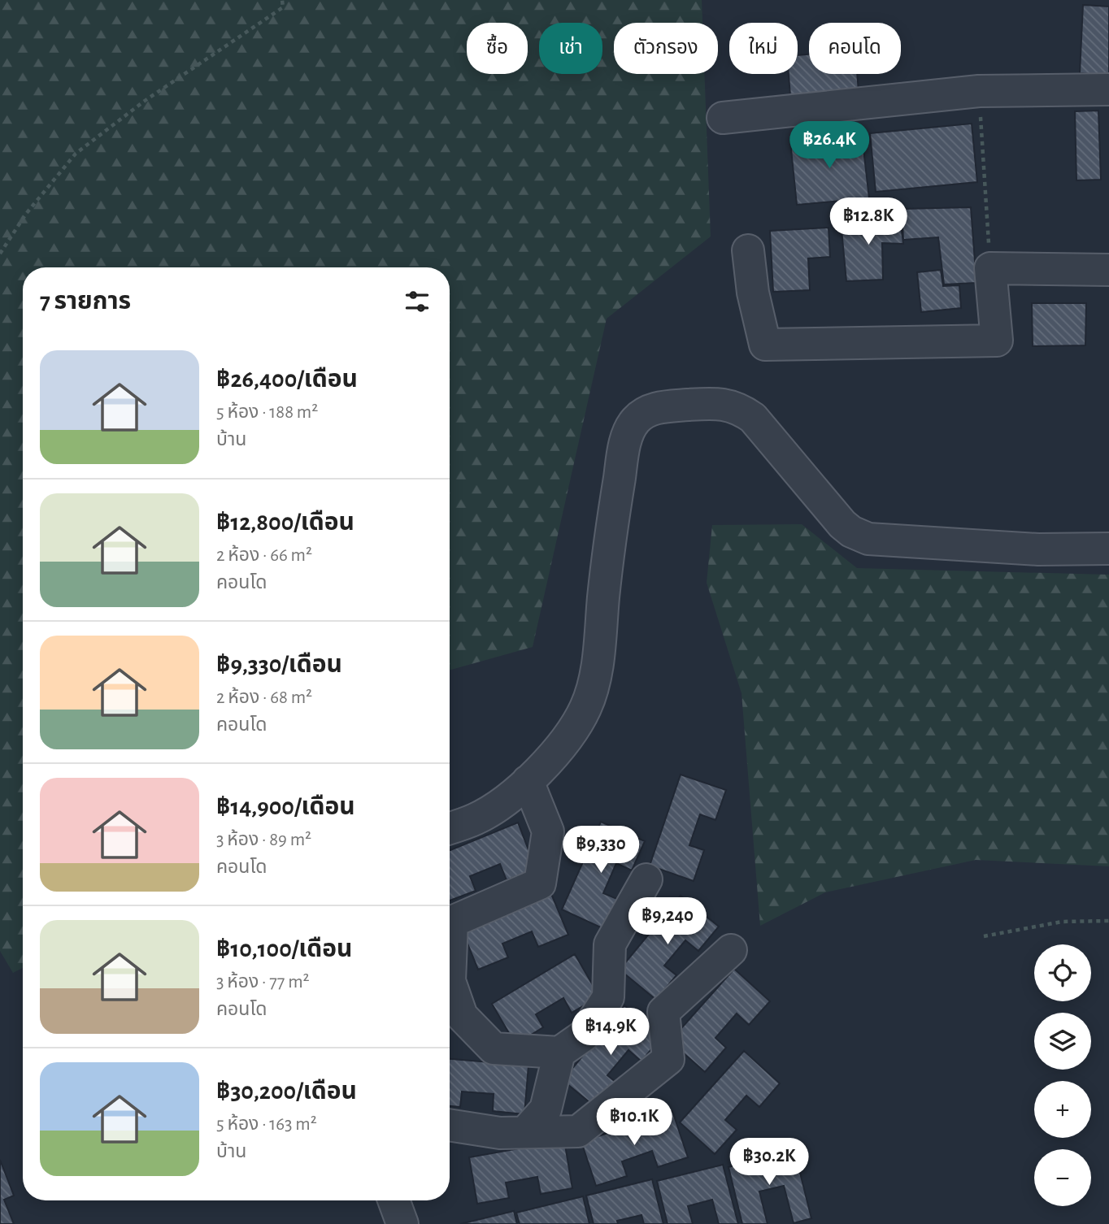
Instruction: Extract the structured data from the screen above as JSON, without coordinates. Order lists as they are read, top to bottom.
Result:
{
  "page": {
    "chip": [
      "ซื้อ",
      "เช่า",
      "ตัวกรอง",
      "ใหม่",
      "คอนโด"
    ],
    "price": [
      "฿26.4K",
      "฿12.8K",
      "฿9,330",
      "฿9,240",
      "฿14.9K",
      "฿10.1K",
      "฿30.2K"
    ],
    "heading": "7 รายการ",
    "list": [
      {
        "name": "฿26,400/เดือน",
        "note": "5 ห้อง · 188 m² · บ้าน"
      },
      {
        "name": "฿12,800/เดือน",
        "note": "2 ห้อง · 66 m² · คอนโด"
      },
      {
        "name": "฿9,330/เดือน",
        "note": "2 ห้อง · 68 m² · คอนโด"
      },
      {
        "name": "฿14,900/เดือน",
        "note": "3 ห้อง · 89 m² · คอนโด"
      },
      {
        "name": "฿10,100/เดือน",
        "note": "3 ห้อง · 77 m² · คอนโด"
      },
      {
        "name": "฿30,200/เดือน",
        "note": "5 ห้อง · 163 m² · บ้าน"
      }
    ],
    "map_buttons": ["+", "−"]
  }
}
